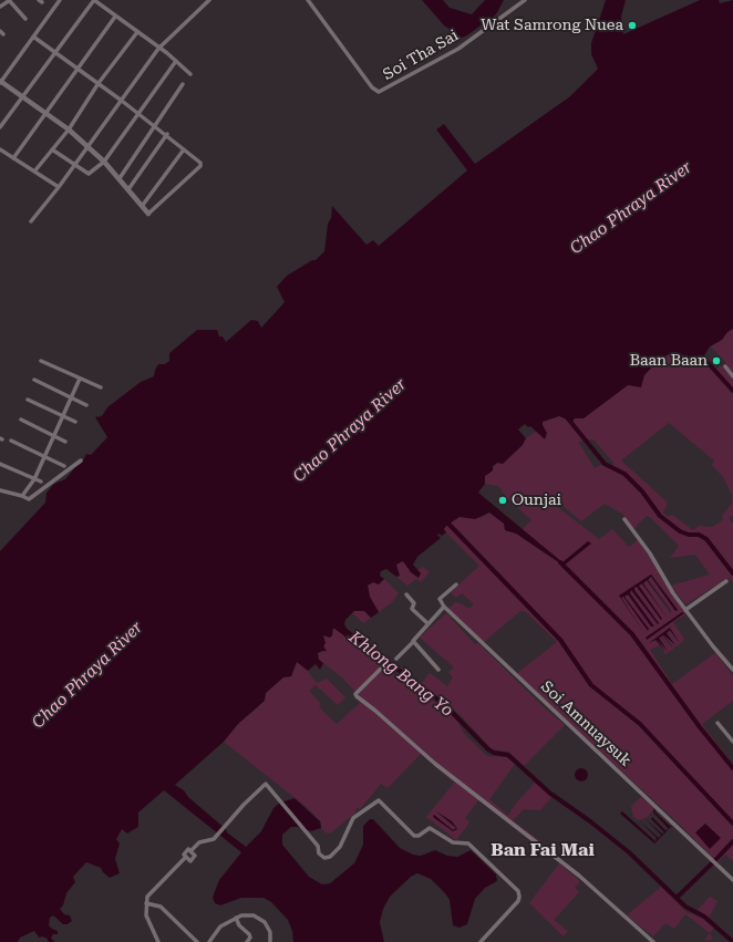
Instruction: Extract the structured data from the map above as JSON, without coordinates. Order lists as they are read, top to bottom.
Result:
{
  "streets": {
    "street": ["Soi Tha Sai", "Soi Amnuaysuk"]
  },
  "districts": ["Ban Fai Mai"],
  "water": ["Chao Phraya River", "Khlong Bang Yo"],
  "places": ["Wat Samrong Nuea", "Baan Baan", "Ounjai"]
}
